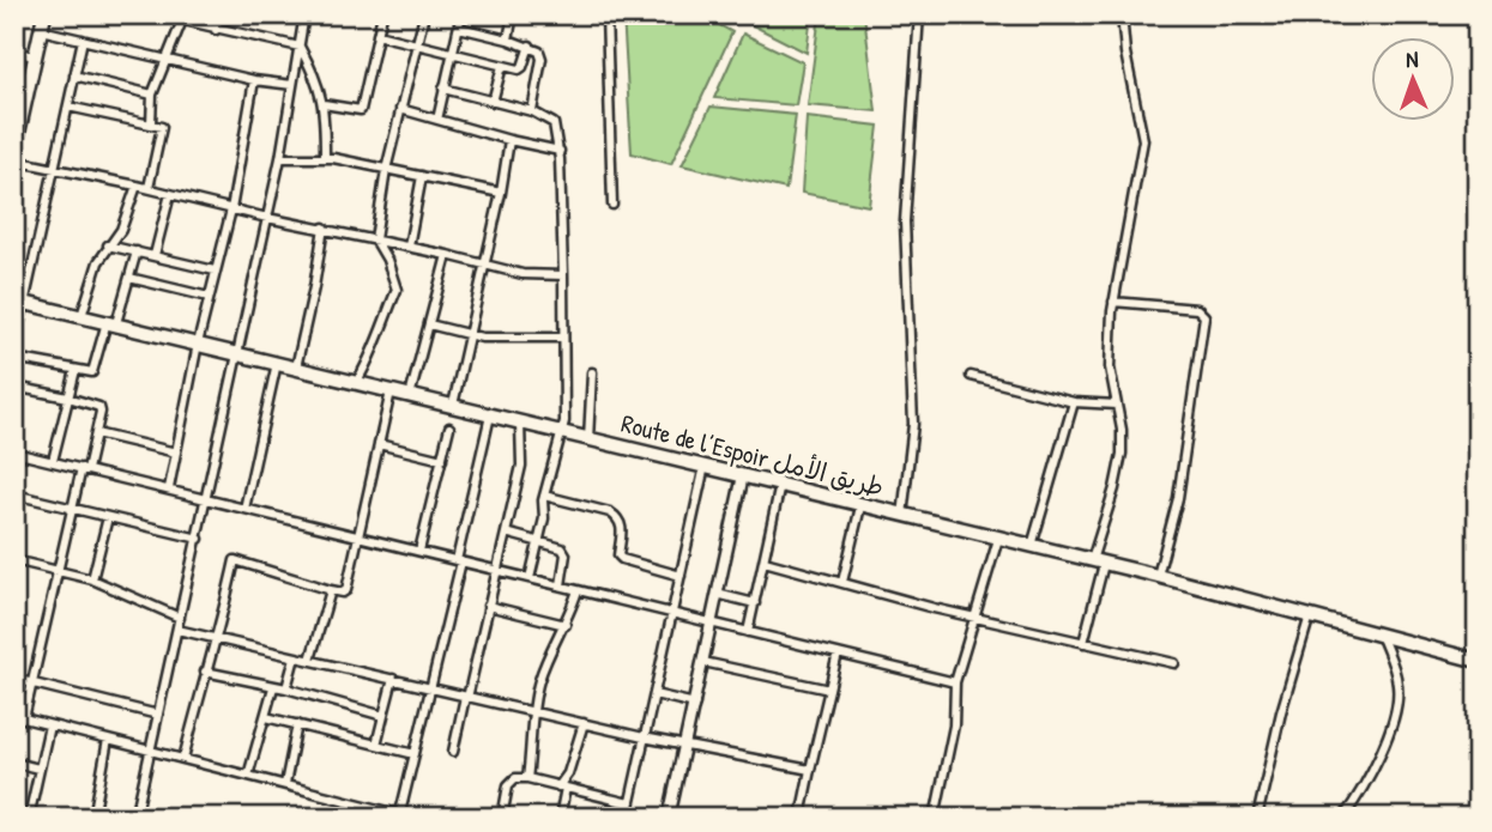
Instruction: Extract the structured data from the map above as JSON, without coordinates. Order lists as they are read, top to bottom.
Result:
{
  "streets": {
    "main road": ["Route de l’Espoir طريق الأمل"]
  },
  "north": "top"
}
